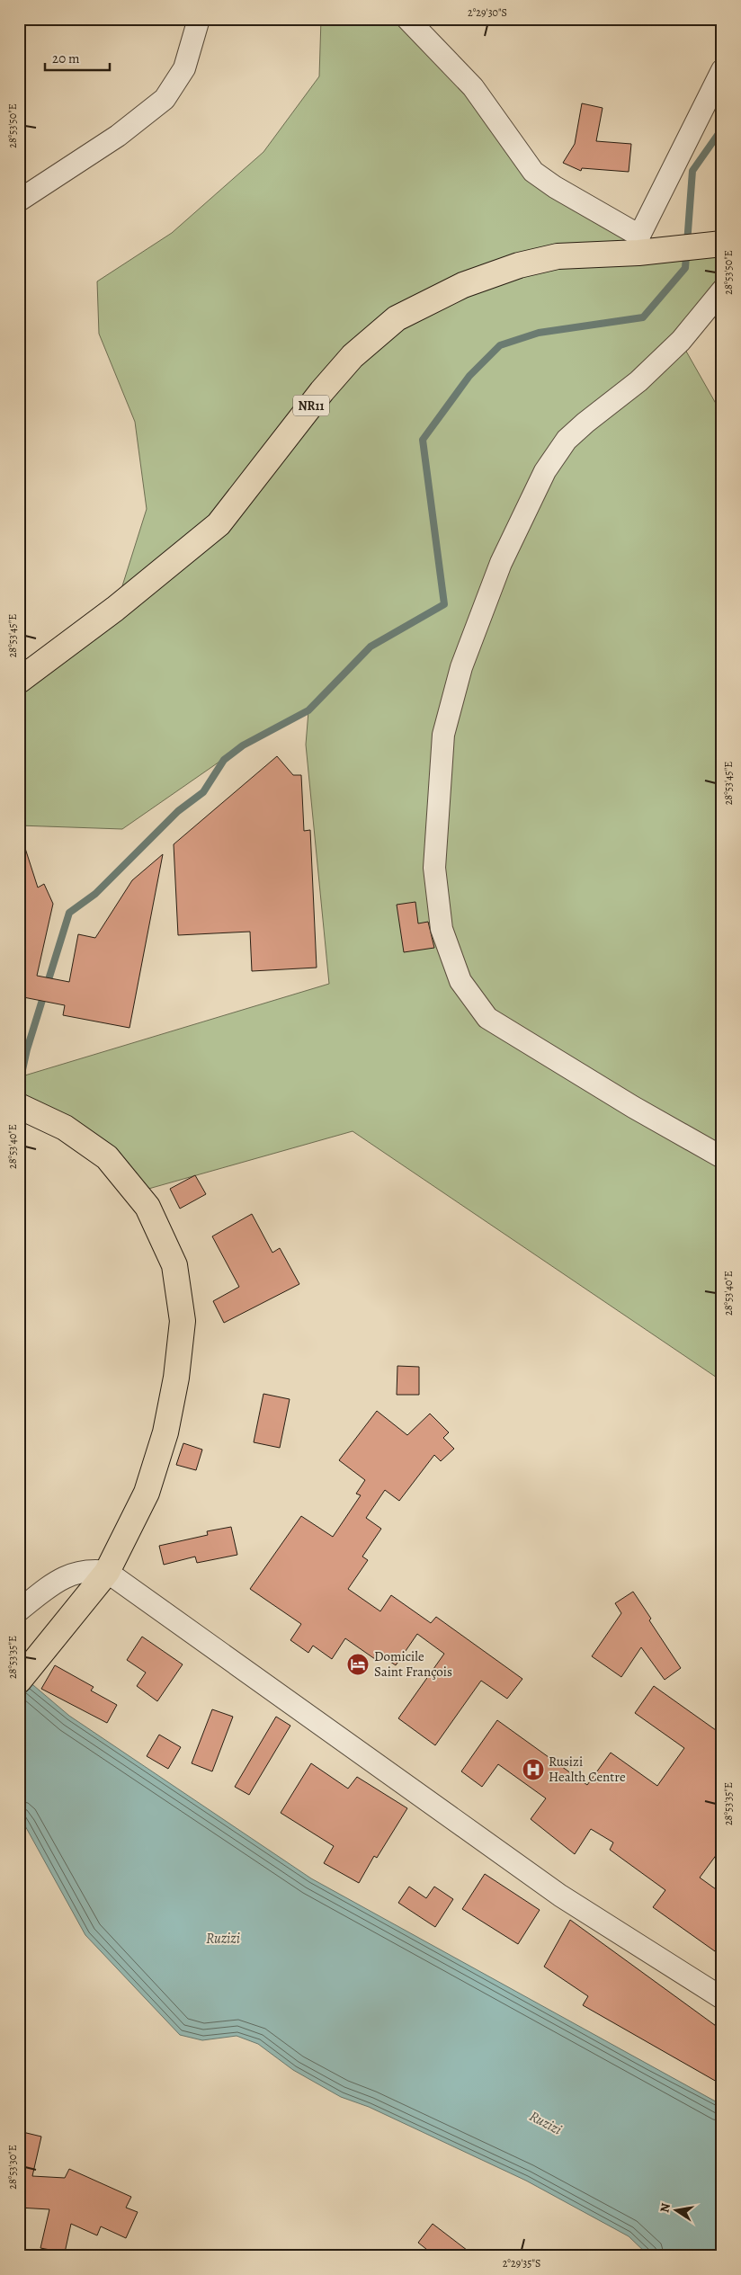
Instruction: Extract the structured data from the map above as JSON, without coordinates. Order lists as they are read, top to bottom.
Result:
{
  "streets": {
    "main road": ["NR11"]
  },
  "water": ["Ruzizi"],
  "places": {
    "hotel": ["Domicile Saint François"],
    "hospital": ["Rusizi Health Centre"]
  },
  "scale_bar": "20 m",
  "north": "left",
  "coordinates": [
    "2°29'30\"S",
    "28°53'50\"E",
    "28°53'45\"E",
    "28°53'40\"E",
    "28°53'35\"E",
    "28°53'30\"E",
    "2°29'35\"S"
  ]
}
